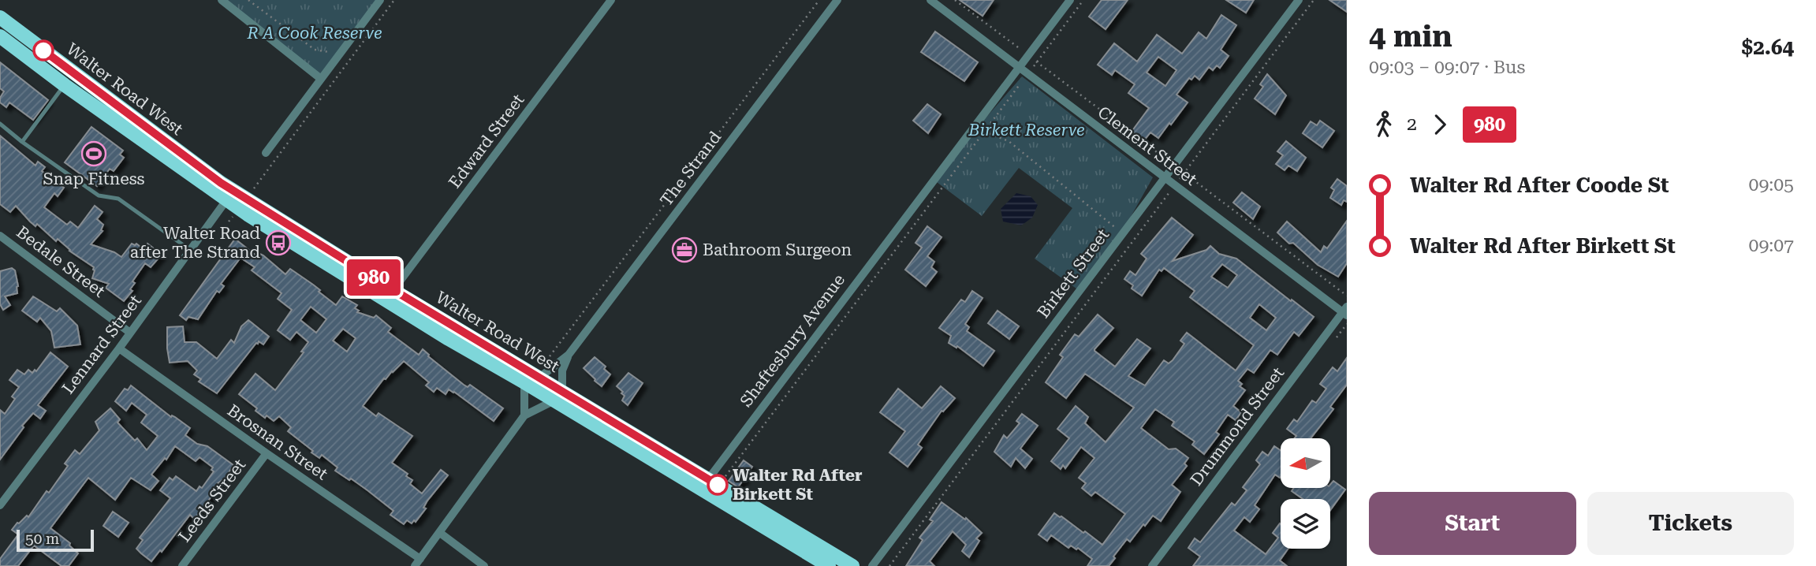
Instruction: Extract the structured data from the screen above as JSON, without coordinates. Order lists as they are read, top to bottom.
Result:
{
  "streets": {
    "main road": ["Walter Road West"],
    "street": [
      "Edward Street",
      "Clement Street",
      "The Strand",
      "Bedale Street",
      "Birkett Street",
      "Shaftesbury Avenue",
      "Lennard Street",
      "Drummond Street",
      "Brosnan Street",
      "Leeds Street"
    ]
  },
  "crossings": [
    ["Walter Road West", "Edward Street"],
    ["Walter Road West", "The Strand"],
    ["Walter Road West", "Shaftesbury Avenue"],
    ["Walter Road West", "Lennard Street"],
    ["Clement Street", "Birkett Street"],
    ["Clement Street", "Shaftesbury Avenue"],
    ["Clement Street", "Drummond Street"],
    ["Bedale Street", "Lennard Street"],
    ["Lennard Street", "Brosnan Street"],
    ["Brosnan Street", "Leeds Street"]
  ],
  "parks": ["R A Cook Reserve", "Birkett Reserve"],
  "places": {
    "sports": ["Snap Fitness"],
    "bus stop": ["Walter Road after The Strand"],
    "office": ["Bathroom Surgeon"],
    "other": ["Walter Rd After Birkett St"]
  },
  "lines": ["bus line 980"],
  "scale_bar": "50 m",
  "north": "left",
  "page": {
    "on_map": "980",
    "heading": ["4 min", "09:03 – 09:07 · Bus", "$2.64"],
    "legs": ["2", "980"],
    "list": [
      {
        "name": "Walter Rd After Coode St",
        "value": "09:05"
      },
      {
        "name": "Walter Rd After Birkett St",
        "value": "09:07"
      }
    ],
    "buttons": ["Start", "Tickets"],
    "scale": "50 m"
  }
}
